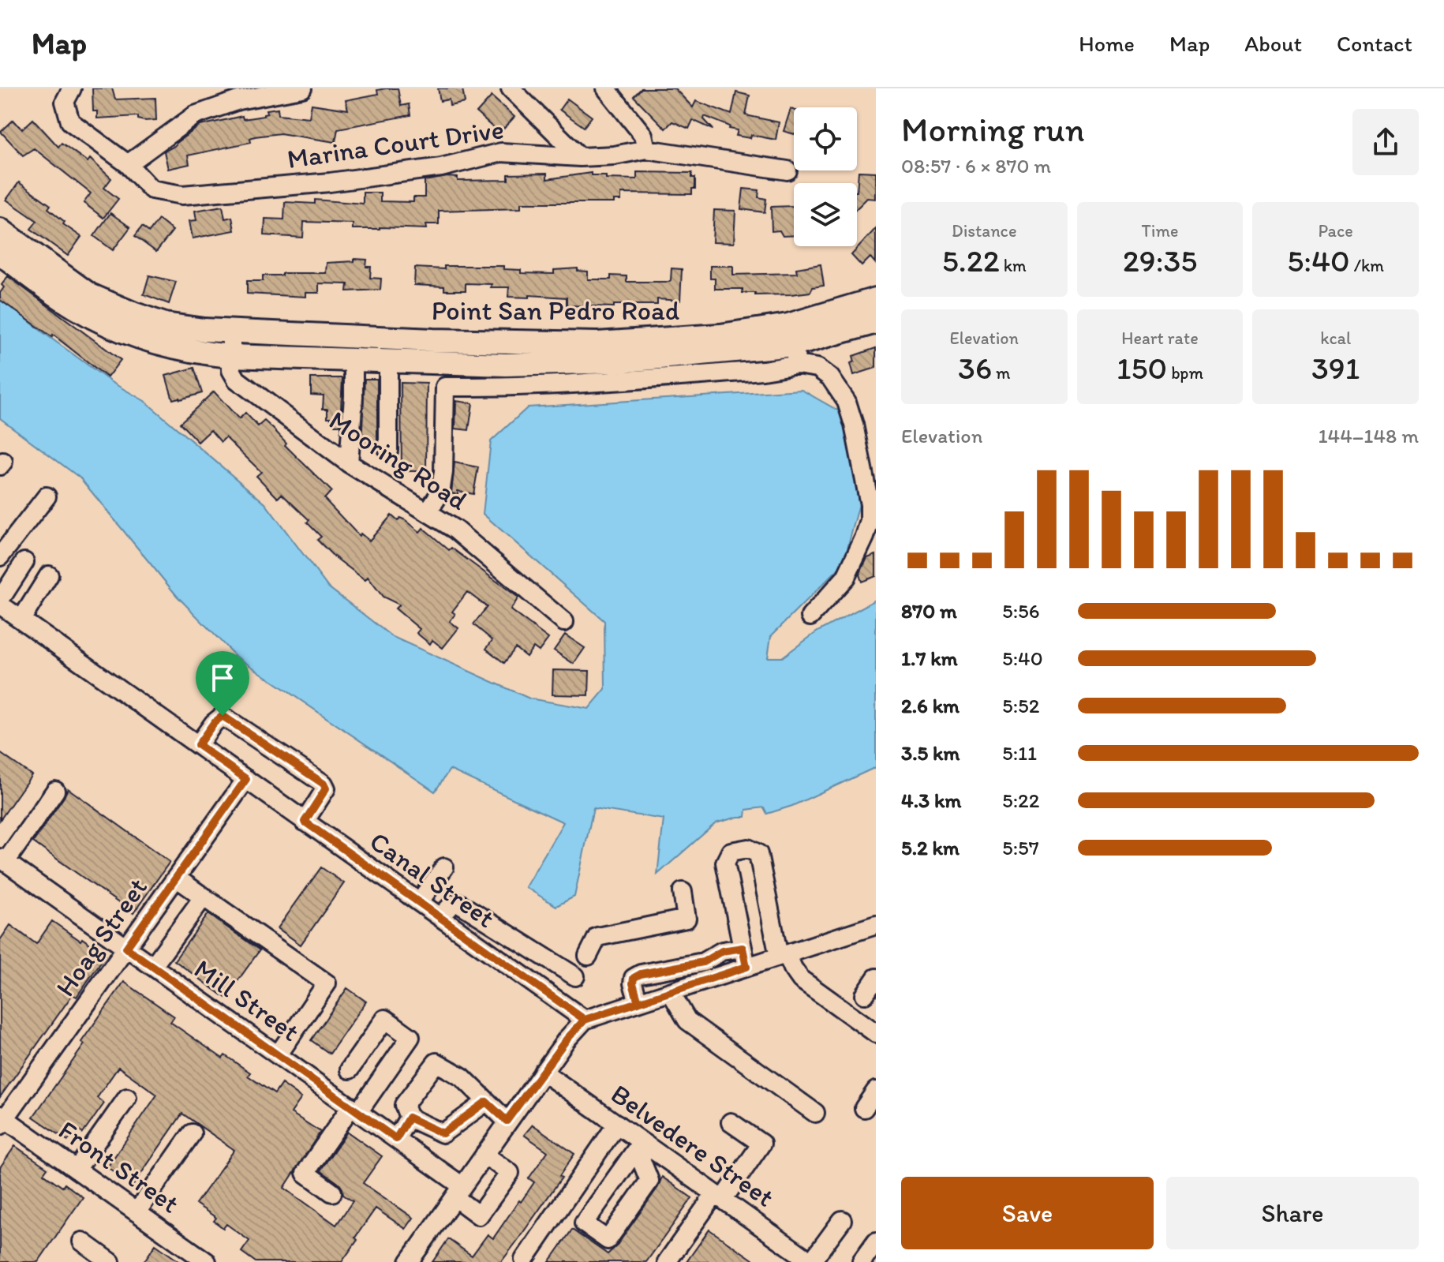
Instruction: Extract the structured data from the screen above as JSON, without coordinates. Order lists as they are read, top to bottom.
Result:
{
  "streets": {
    "main road": ["Point San Pedro Road"],
    "street": [
      "Marina Court Drive",
      "Mooring Road",
      "Canal Street",
      "Hoag Street",
      "Mill Street",
      "Belvedere Street",
      "Front Street"
    ]
  },
  "crossings": [
    ["Point San Pedro Road", "Mooring Road"],
    ["Canal Street", "Hoag Street"],
    ["Hoag Street", "Mill Street"],
    ["Hoag Street", "Front Street"]
  ],
  "page": {
    "header": "Map",
    "nav": [
      "Home",
      "Map",
      "About",
      "Contact"
    ],
    "heading": ["Morning run", "08:57 · 6 × 870 m"],
    "stats": [
      ["Distance", "5.22 km"],
      ["Time", "29:35"],
      ["Pace", "5:40 /km"],
      ["Elevation", "36 m"],
      ["Heart rate", "150 bpm"],
      ["kcal", "391"]
    ],
    "chart": ["Elevation", "144–148 m"],
    "list": [
      {
        "name": "870 m",
        "note": "5:56"
      },
      {
        "name": "1.7 km",
        "note": "5:40"
      },
      {
        "name": "2.6 km",
        "note": "5:52"
      },
      {
        "name": "3.5 km",
        "note": "5:11"
      },
      {
        "name": "4.3 km",
        "note": "5:22"
      },
      {
        "name": "5.2 km",
        "note": "5:57"
      }
    ],
    "buttons": ["Save", "Share"]
  }
}
